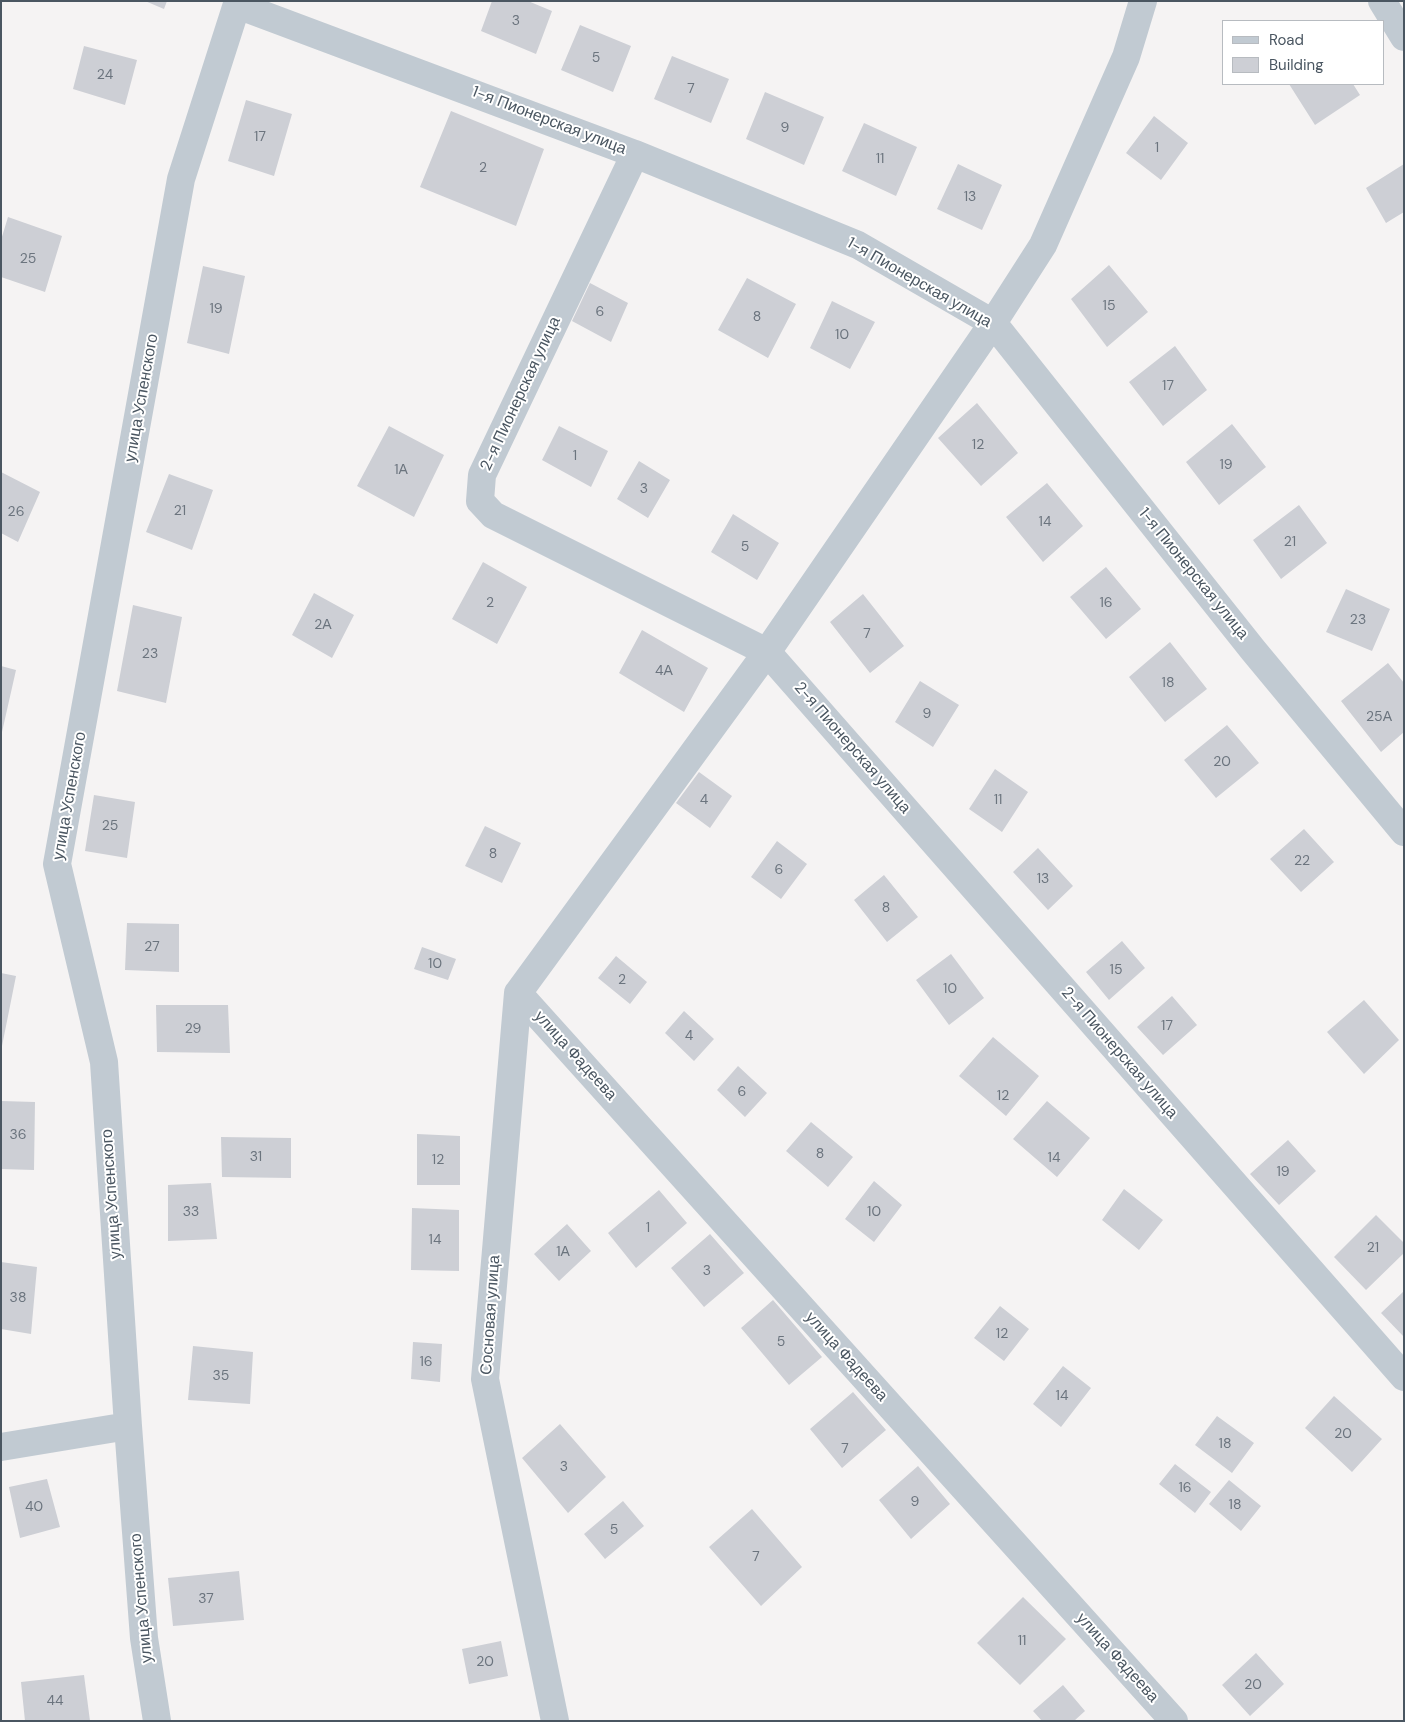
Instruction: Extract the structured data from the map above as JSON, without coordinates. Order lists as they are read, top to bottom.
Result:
{
  "streets": {
    "street": [
      "1-я Пионерская улица",
      "2-я Пионерская улица",
      "улица Успенского",
      "улица Фадеева",
      "Сосновая улица"
    ]
  },
  "crossings": [
    ["1-я Пионерская улица", "2-я Пионерская улица"],
    ["1-я Пионерская улица", "улица Успенского"],
    ["улица Фадеева", "Сосновая улица"]
  ],
  "house_numbers": [
    "3",
    "5",
    "24",
    "7",
    "9",
    "17",
    "1",
    "11",
    "2",
    "13",
    "25",
    "15",
    "19",
    "6",
    "8",
    "10",
    "17",
    "12",
    "1",
    "19",
    "1А",
    "3",
    "21",
    "26",
    "14",
    "21",
    "5",
    "2",
    "16",
    "23",
    "2А",
    "7",
    "23",
    "4А",
    "18",
    "9",
    "25А",
    "20",
    "4",
    "11",
    "25",
    "8",
    "22",
    "6",
    "13",
    "8",
    "27",
    "10",
    "15",
    "2",
    "10",
    "17",
    "29",
    "4",
    "6",
    "12",
    "36",
    "8",
    "31",
    "14",
    "12",
    "19",
    "33",
    "10",
    "1",
    "14",
    "21",
    "1А",
    "3",
    "38",
    "12",
    "5",
    "16",
    "35",
    "14",
    "20",
    "18",
    "7",
    "3",
    "16",
    "9",
    "18",
    "40",
    "5",
    "7",
    "37",
    "11",
    "20",
    "20",
    "44"
  ],
  "legend": ["Road", "Building"]
}
